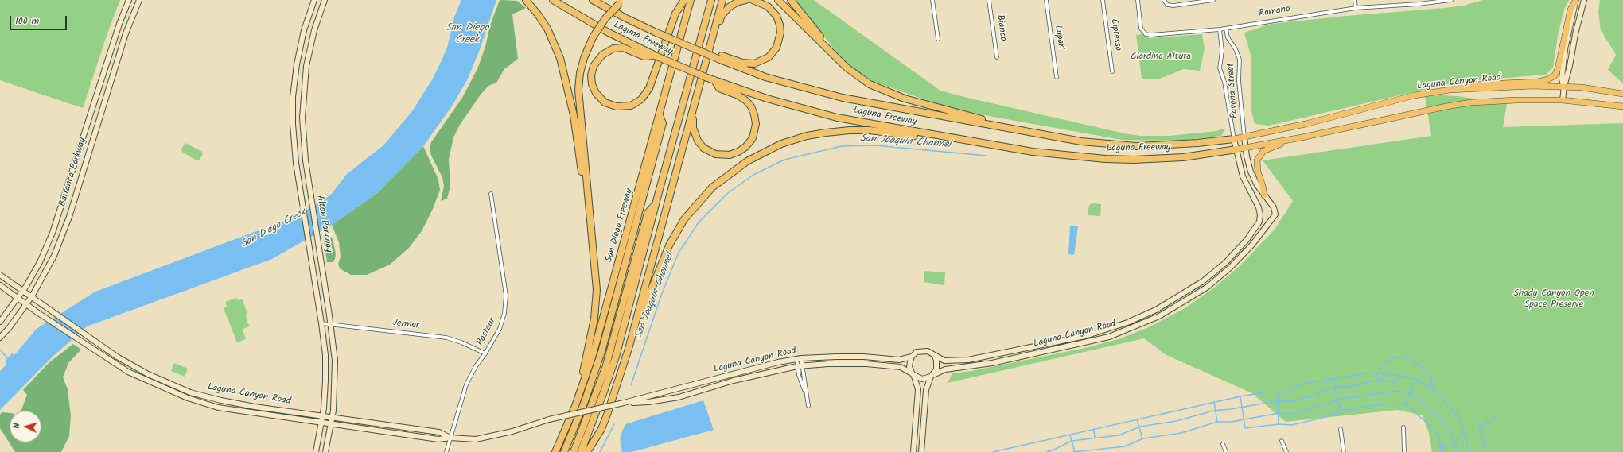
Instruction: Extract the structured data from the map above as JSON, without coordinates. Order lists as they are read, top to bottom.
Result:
{
  "streets": {
    "highway": ["Laguna Freeway", "San Diego Freeway"],
    "main road": ["Laguna Canyon Road", "Barranca Parkway", "Alton Parkway"],
    "street": [
      "Romano",
      "Bianco",
      "Cipresso",
      "Lupari",
      "Pavona Street",
      "Jenner",
      "Pasteur"
    ]
  },
  "crossings": [
    ["Romano", "Pavona Street"],
    ["Laguna Freeway", "Laguna Canyon Road"],
    ["Laguna Freeway", "Pavona Street"],
    ["Laguna Canyon Road", "Pavona Street"],
    ["Laguna Canyon Road", "Barranca Parkway"],
    ["Laguna Canyon Road", "Alton Parkway"],
    ["Laguna Canyon Road", "Pasteur"],
    ["Alton Parkway", "Jenner"],
    ["Jenner", "Pasteur"]
  ],
  "water": ["San Diego Creek", "San Joaquin Channel"],
  "parks": ["Giardino Altura", "Shady Canyon Open Space Preserve"],
  "scale_bar": "100 m",
  "north": "left"
}
